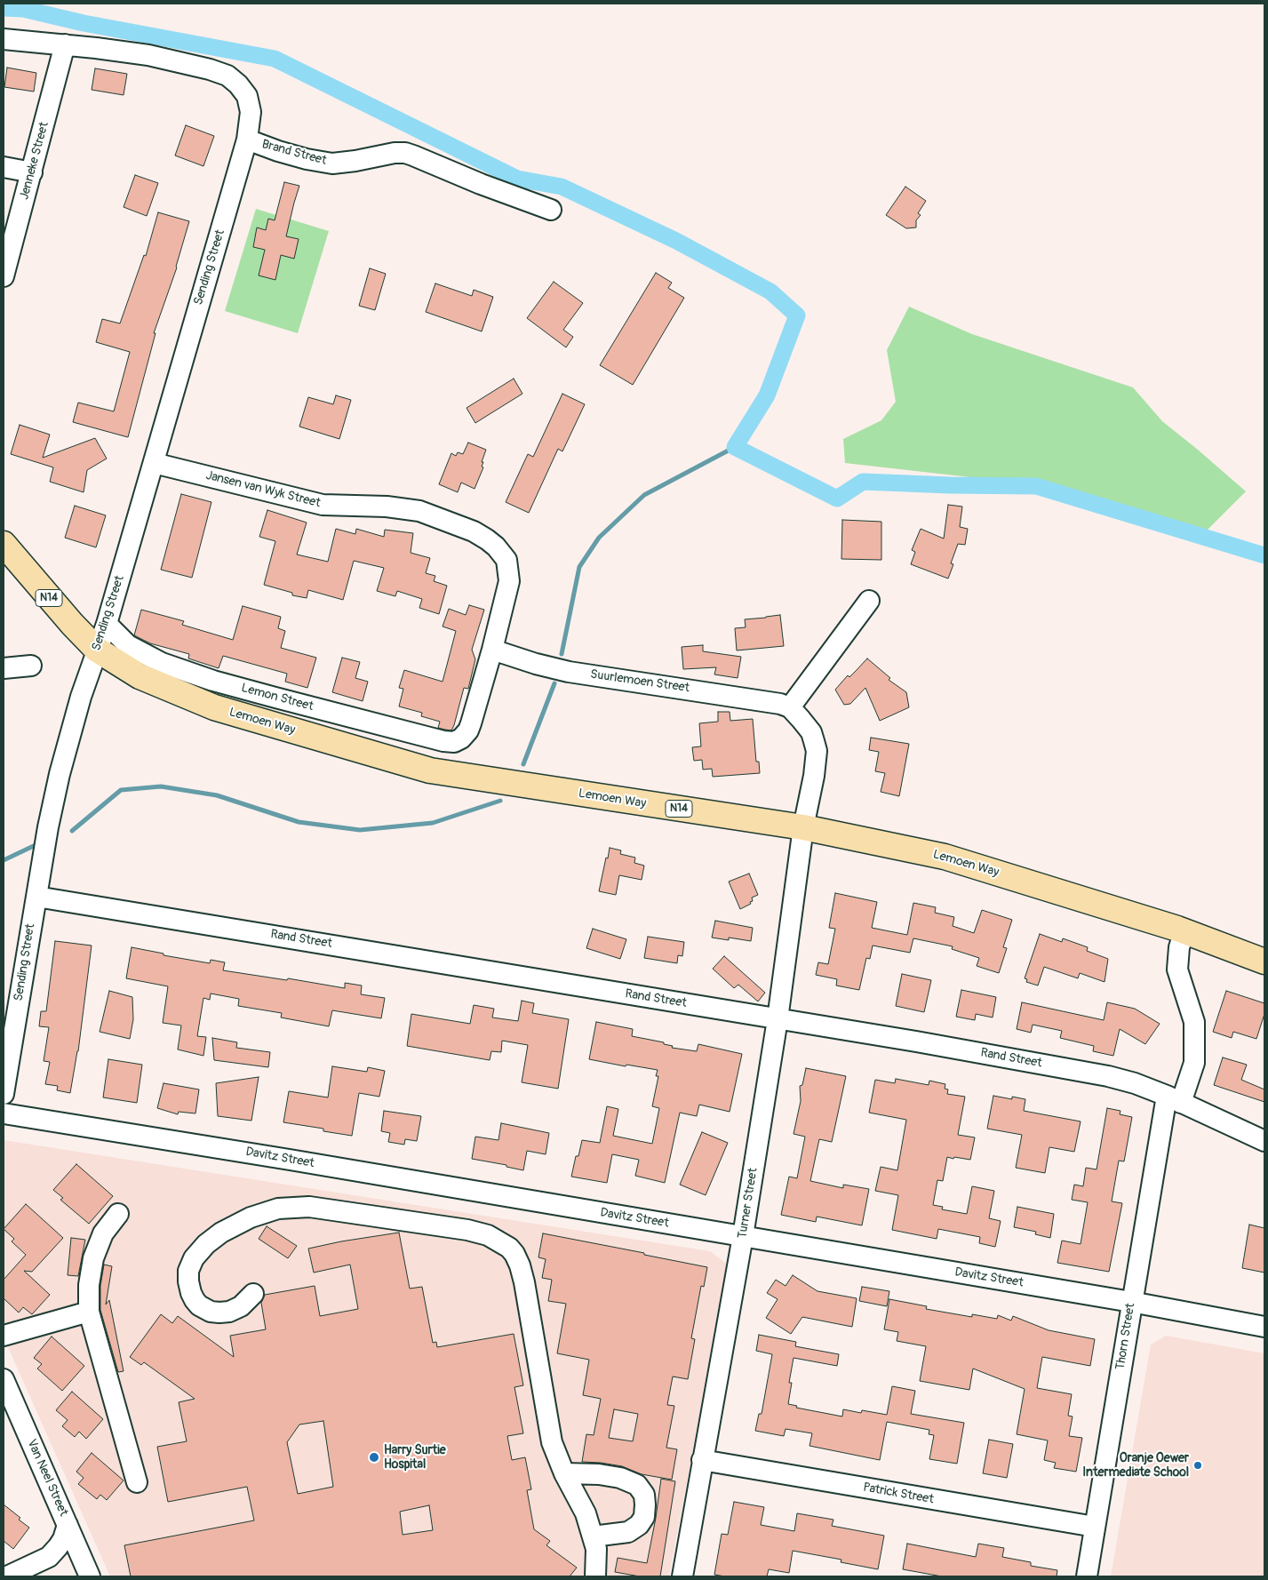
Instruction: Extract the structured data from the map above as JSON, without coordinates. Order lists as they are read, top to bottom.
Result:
{
  "streets": {
    "highway": ["N14", "Lemoen Way"],
    "street": [
      "Brand Street",
      "Jenneke Street",
      "Sending Street",
      "Jansen van Wyk Street",
      "Suurlemoen Street",
      "Lemon Street",
      "Rand Street",
      "Davitz Street",
      "Turner Street",
      "Thorn Street",
      "Van Neel Street",
      "Patrick Street"
    ]
  },
  "crossings": [
    ["Brand Street", "Jenneke Street"],
    ["Brand Street", "Sending Street"],
    ["Sending Street", "Jansen van Wyk Street"],
    ["Sending Street", "N14"],
    ["Sending Street", "Lemon Street"],
    ["Sending Street", "Lemoen Way"],
    ["Sending Street", "Rand Street"],
    ["Jansen van Wyk Street", "Suurlemoen Street"],
    ["Jansen van Wyk Street", "Lemon Street"],
    ["N14", "Lemoen Way"],
    ["Lemoen Way", "Turner Street"],
    ["Lemoen Way", "Thorn Street"],
    ["Rand Street", "Turner Street"],
    ["Rand Street", "Thorn Street"],
    ["Davitz Street", "Turner Street"],
    ["Davitz Street", "Thorn Street"],
    ["Turner Street", "Patrick Street"],
    ["Thorn Street", "Patrick Street"]
  ],
  "places": ["Harry Surtie Hospital", "Oranje Oewer Intermediate School"]
}
